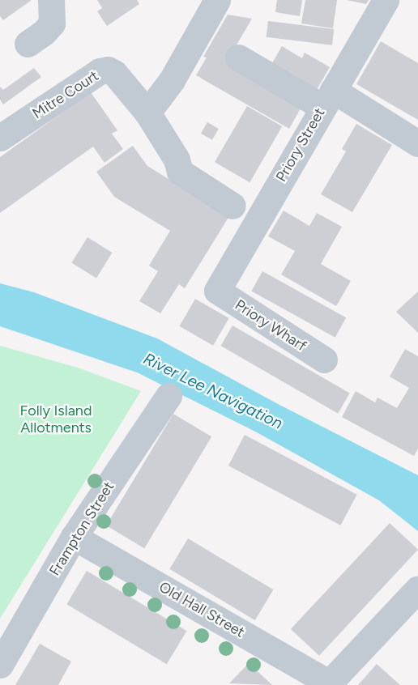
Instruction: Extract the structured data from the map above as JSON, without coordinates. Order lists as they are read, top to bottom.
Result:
{
  "streets": {
    "street": [
      "Mitre Court",
      "Priory Street",
      "Priory Wharf",
      "Frampton Street",
      "Old Hall Street"
    ]
  },
  "crossings": [
    ["Priory Street", "Priory Wharf"],
    ["Frampton Street", "Old Hall Street"]
  ],
  "water": ["River Lee Navigation"],
  "parks": ["Folly Island Allotments"]
}
